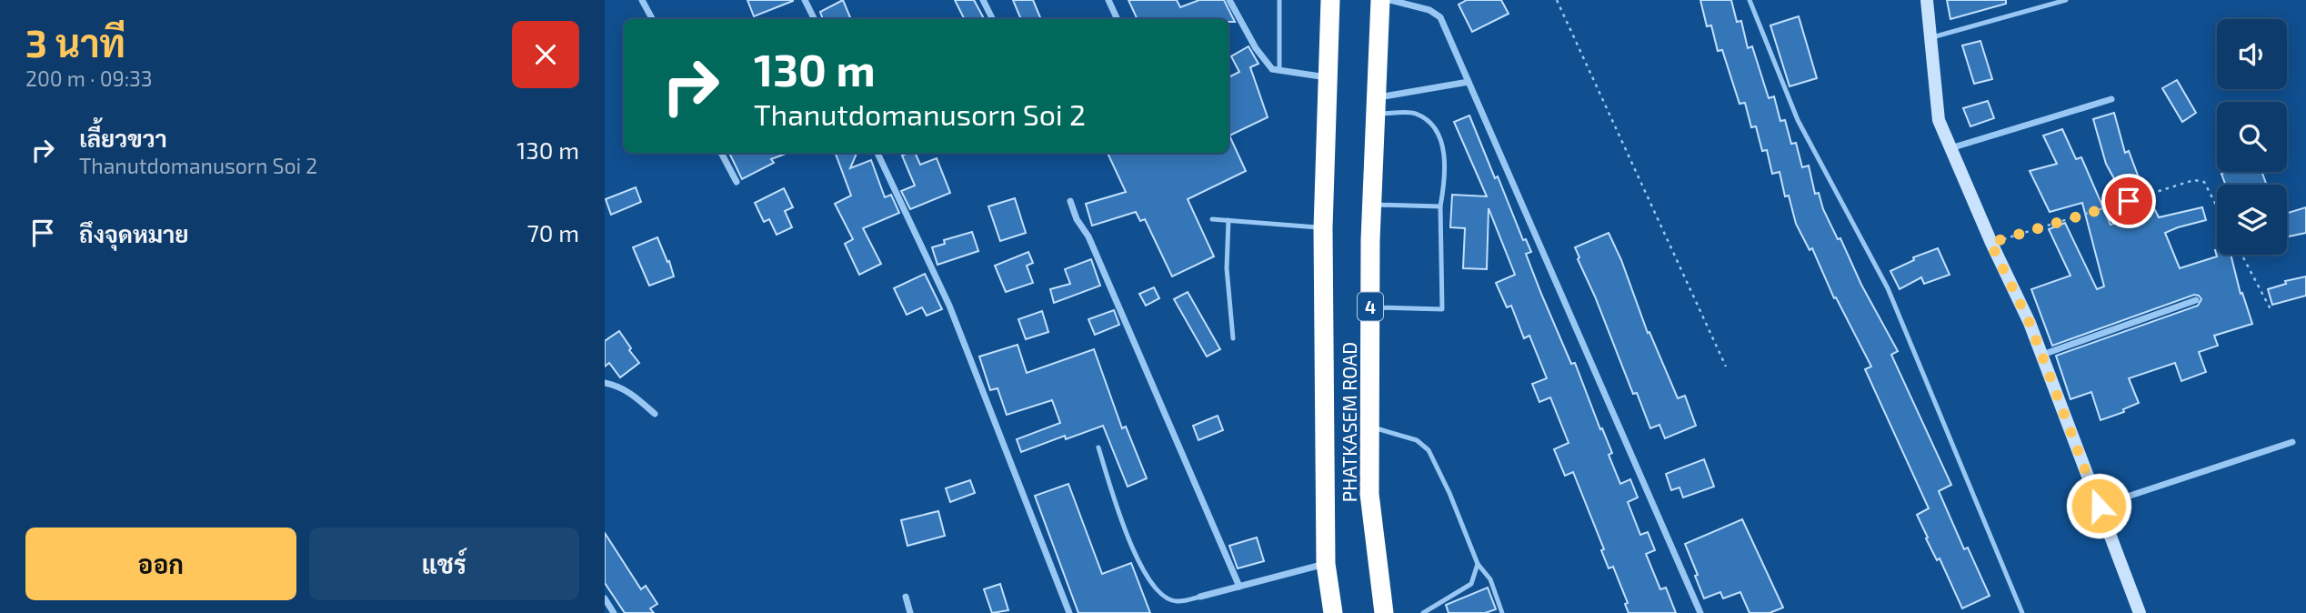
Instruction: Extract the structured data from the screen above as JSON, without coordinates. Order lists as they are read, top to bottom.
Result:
{
  "streets": {
    "highway": ["4", "PHATKASEM ROAD"]
  },
  "page": {
    "heading": ["3 นาที", "200 m · 09:33"],
    "turn": ["130 m", "Thanutdomanusorn Soi 2"],
    "list": [
      {
        "name": "เลี้ยวขวา",
        "note": "Thanutdomanusorn Soi 2",
        "value": "130 m"
      },
      {
        "name": "ถึงจุดหมาย",
        "value": "70 m"
      }
    ],
    "buttons": ["ออก", "แชร์"]
  }
}
